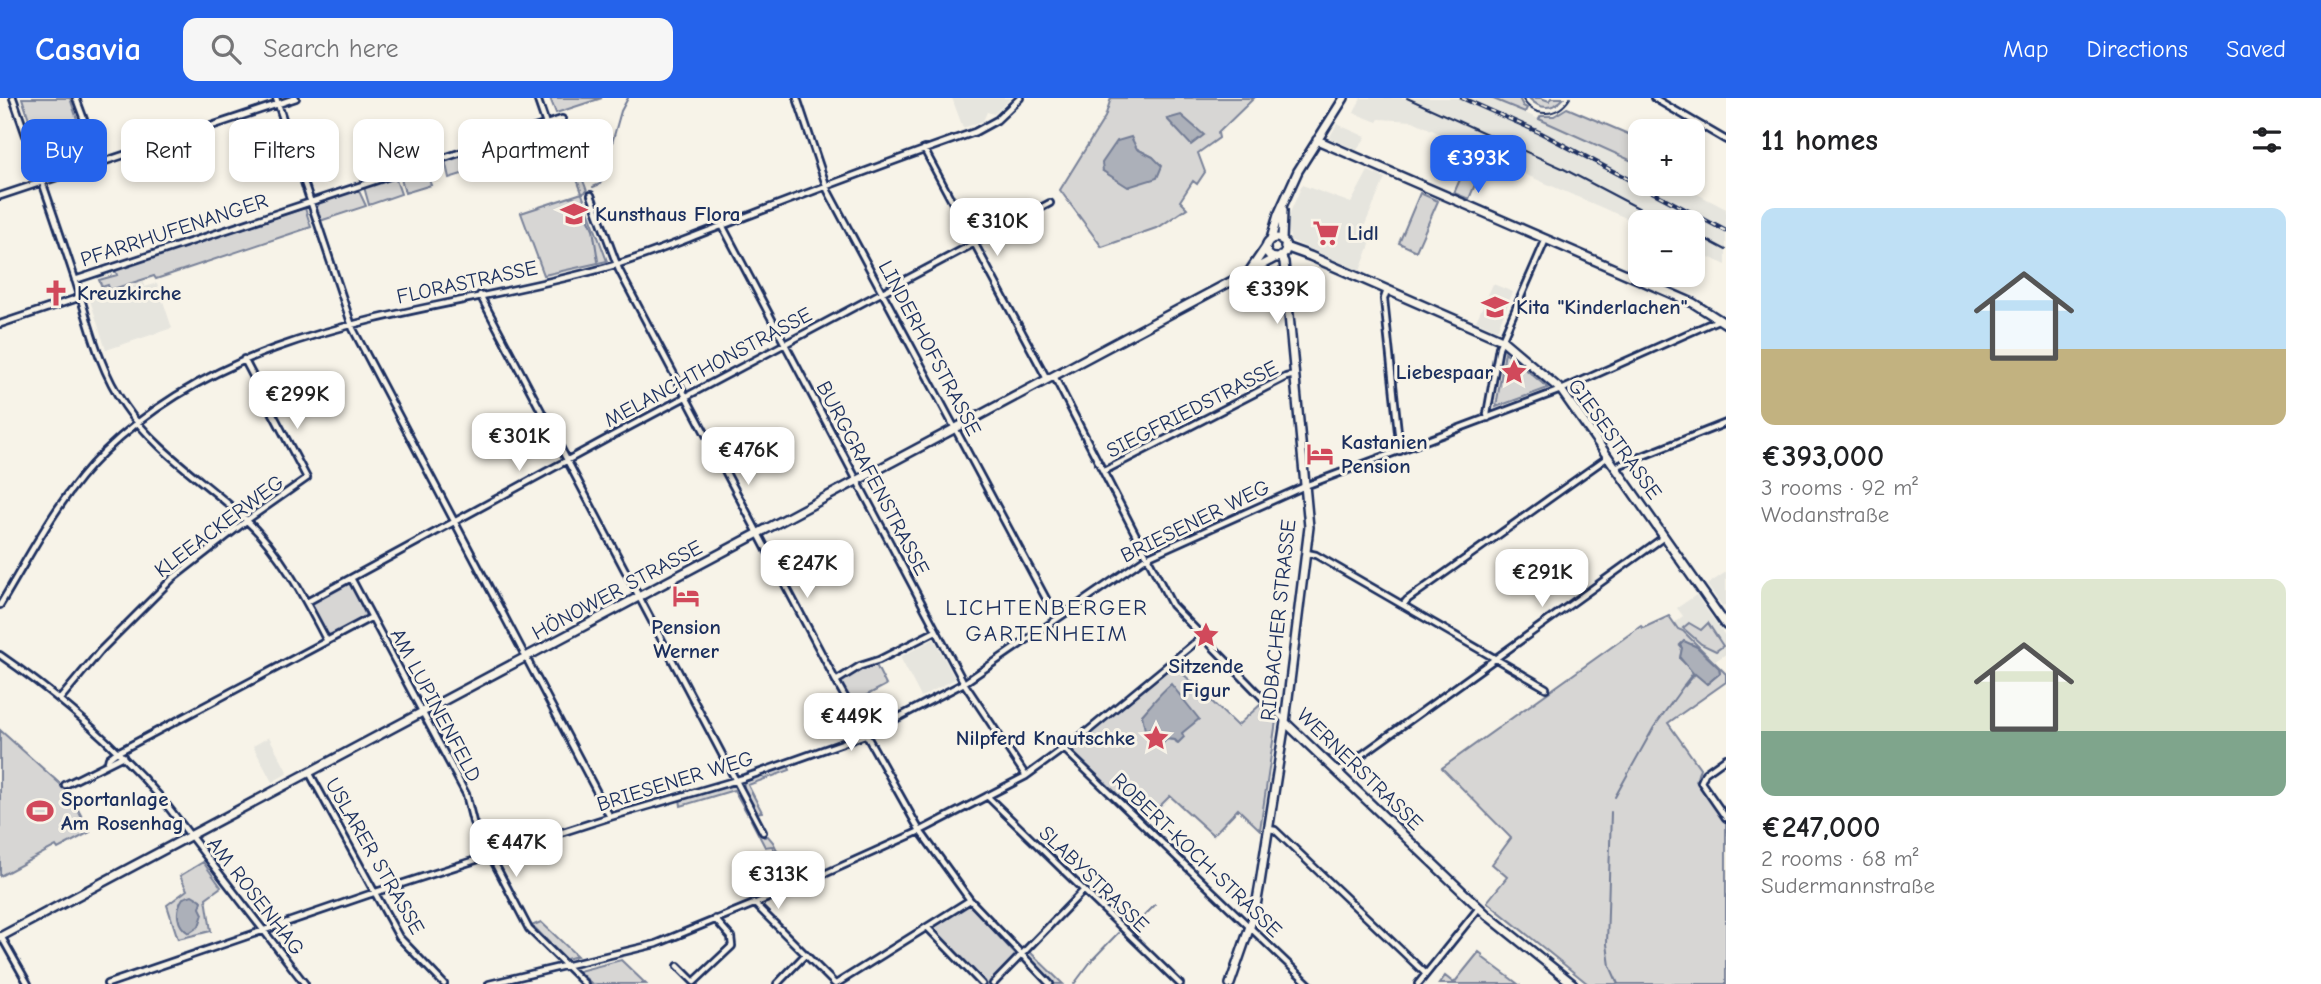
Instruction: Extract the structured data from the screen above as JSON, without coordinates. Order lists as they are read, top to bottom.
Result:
{
  "streets": {
    "street": [
      "PFARRHUFENANGER",
      "FLORASTRASSE",
      "LINDERHOFSTRASSE",
      "MELANCHTHONSTRASSE",
      "SIEGFRIEDSTRASSE",
      "GIESESTRASSE",
      "BURGGRAFENSTRASSE",
      "BRIESENER WEG",
      "KLEEACKERWEG",
      "HÖNOWER STRASSE",
      "RIDBACHER STRASSE",
      "AM LUPINENFELD",
      "WERNERSTRASSE",
      "ROBERT-KOCH-STRASSE",
      "USLARER STRASSE",
      "SLABYSTRASSE",
      "AM ROSENHAG"
    ]
  },
  "crossings": [
    ["FLORASTRASSE", "LINDERHOFSTRASSE"],
    ["FLORASTRASSE", "BURGGRAFENSTRASSE"],
    ["FLORASTRASSE", "KLEEACKERWEG"],
    ["FLORASTRASSE", "WERNERSTRASSE"],
    ["LINDERHOFSTRASSE", "MELANCHTHONSTRASSE"],
    ["LINDERHOFSTRASSE", "HÖNOWER STRASSE"],
    ["MELANCHTHONSTRASSE", "BURGGRAFENSTRASSE"],
    ["MELANCHTHONSTRASSE", "AM LUPINENFELD"],
    ["MELANCHTHONSTRASSE", "WERNERSTRASSE"],
    ["SIEGFRIEDSTRASSE", "RIDBACHER STRASSE"],
    ["SIEGFRIEDSTRASSE", "WERNERSTRASSE"],
    ["GIESESTRASSE", "BRIESENER WEG"],
    ["BURGGRAFENSTRASSE", "BRIESENER WEG"],
    ["BURGGRAFENSTRASSE", "HÖNOWER STRASSE"],
    ["BRIESENER WEG", "RIDBACHER STRASSE"],
    ["BRIESENER WEG", "AM LUPINENFELD"],
    ["BRIESENER WEG", "WERNERSTRASSE"],
    ["BRIESENER WEG", "USLARER STRASSE"],
    ["BRIESENER WEG", "AM ROSENHAG"],
    ["KLEEACKERWEG", "AM ROSENHAG"],
    ["HÖNOWER STRASSE", "RIDBACHER STRASSE"],
    ["HÖNOWER STRASSE", "AM LUPINENFELD"],
    ["HÖNOWER STRASSE", "WERNERSTRASSE"],
    ["HÖNOWER STRASSE", "USLARER STRASSE"],
    ["HÖNOWER STRASSE", "AM ROSENHAG"],
    ["RIDBACHER STRASSE", "WERNERSTRASSE"],
    ["RIDBACHER STRASSE", "ROBERT-KOCH-STRASSE"]
  ],
  "districts": ["LICHTENBERGER GARTENHEIM"],
  "places": {
    "school or university": ["Kunsthaus Flora", "Kita \"Kinderlachen\""],
    "supermarket": ["Lidl"],
    "church": ["Kreuzkirche"],
    "place": ["Liebespaar", "Sitzende Figur", "Nilpferd Knautschke"],
    "hotel": ["Kastanien Pension", "Pension Werner"],
    "sports": ["Sportanlage Am Rosenhag"]
  },
  "page": {
    "header": "Casavia",
    "search": "Search here",
    "nav": ["Map", "Directions", "Saved"],
    "heading": "11 homes",
    "map_buttons": ["+", "−"],
    "chip": [
      "Buy",
      "Rent",
      "Filters",
      "New",
      "Apartment"
    ],
    "price": [
      "€393K",
      "€310K",
      "€339K",
      "€299K",
      "€301K",
      "€476K",
      "€247K",
      "€291K",
      "€449K",
      "€447K",
      "€313K"
    ],
    "list": [
      {
        "name": "€393,000",
        "note": "3 rooms · 92 m² · Wodanstraße"
      },
      {
        "name": "€247,000",
        "note": "2 rooms · 68 m² · Sudermannstraße"
      }
    ]
  }
}
